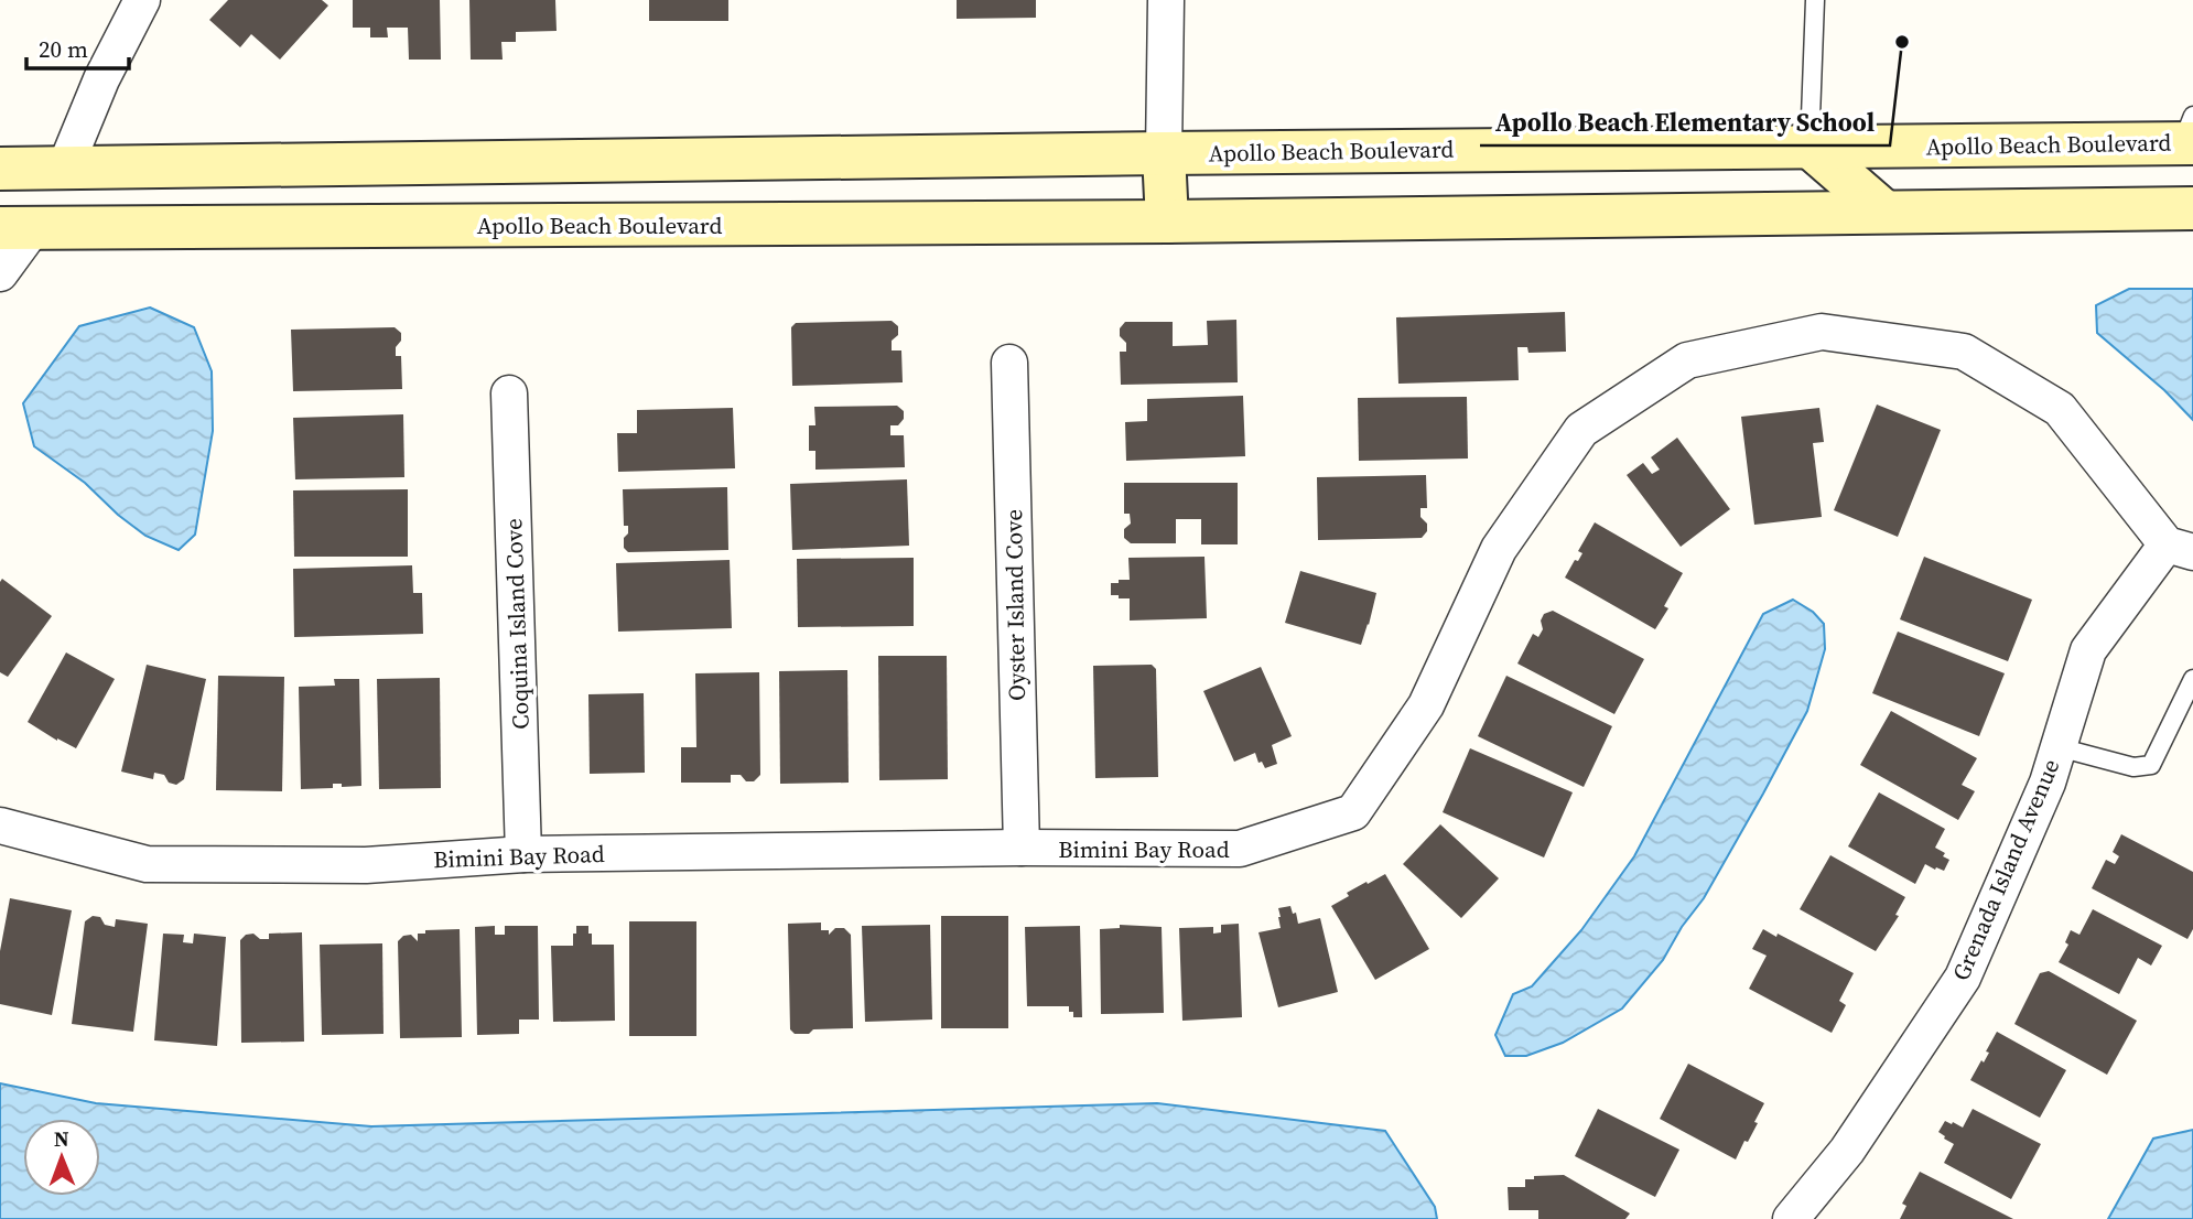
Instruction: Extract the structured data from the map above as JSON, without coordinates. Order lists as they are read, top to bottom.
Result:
{
  "streets": {
    "main road": ["Apollo Beach Boulevard"],
    "street": [
      "Oyster Island Cove",
      "Coquina Island Cove",
      "Bimini Bay Road",
      "Grenada Island Avenue"
    ]
  },
  "crossings": [
    ["Oyster Island Cove", "Bimini Bay Road"],
    ["Coquina Island Cove", "Bimini Bay Road"],
    ["Bimini Bay Road", "Grenada Island Avenue"]
  ],
  "places": ["Apollo Beach Elementary School"],
  "scale_bar": "20 m",
  "north": "top"
}
